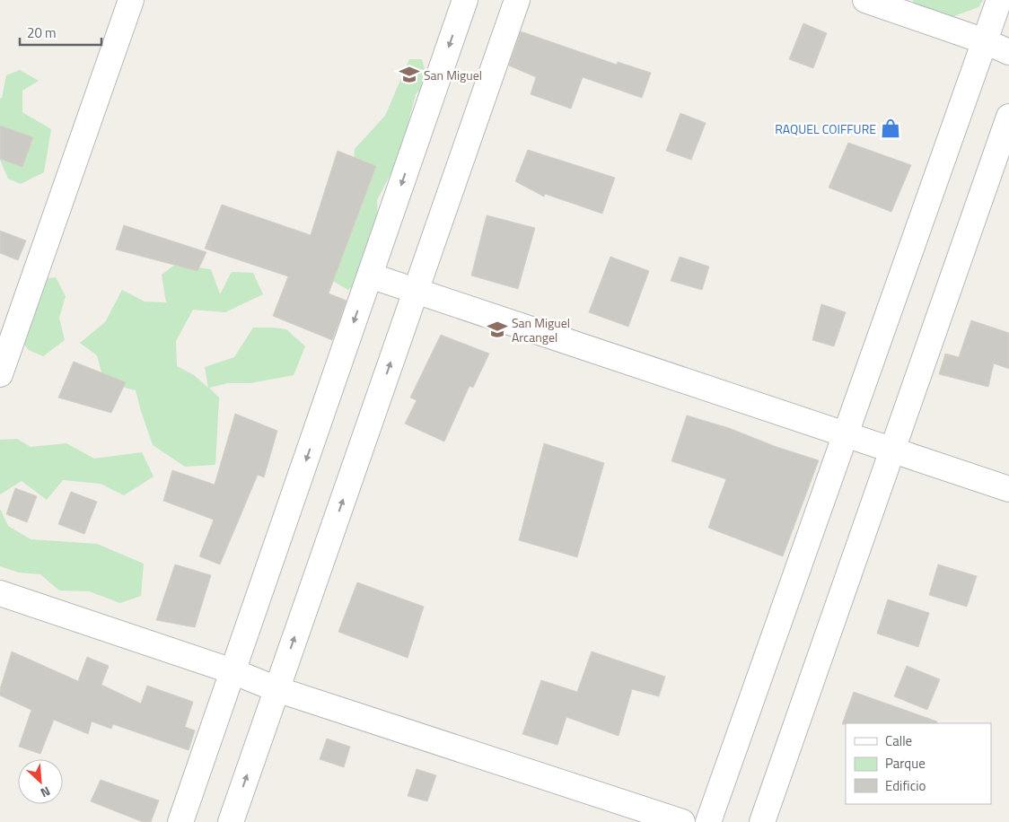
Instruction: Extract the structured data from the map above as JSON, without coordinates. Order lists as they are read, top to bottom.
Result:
{
  "places": {
    "school or university": ["San Miguel", "San Miguel Arcangel"],
    "shop": ["RAQUEL COIFFURE"]
  },
  "legend": ["Calle", "Parque", "Edificio"],
  "scale_bar": "20 m",
  "north": "bottom right"
}
